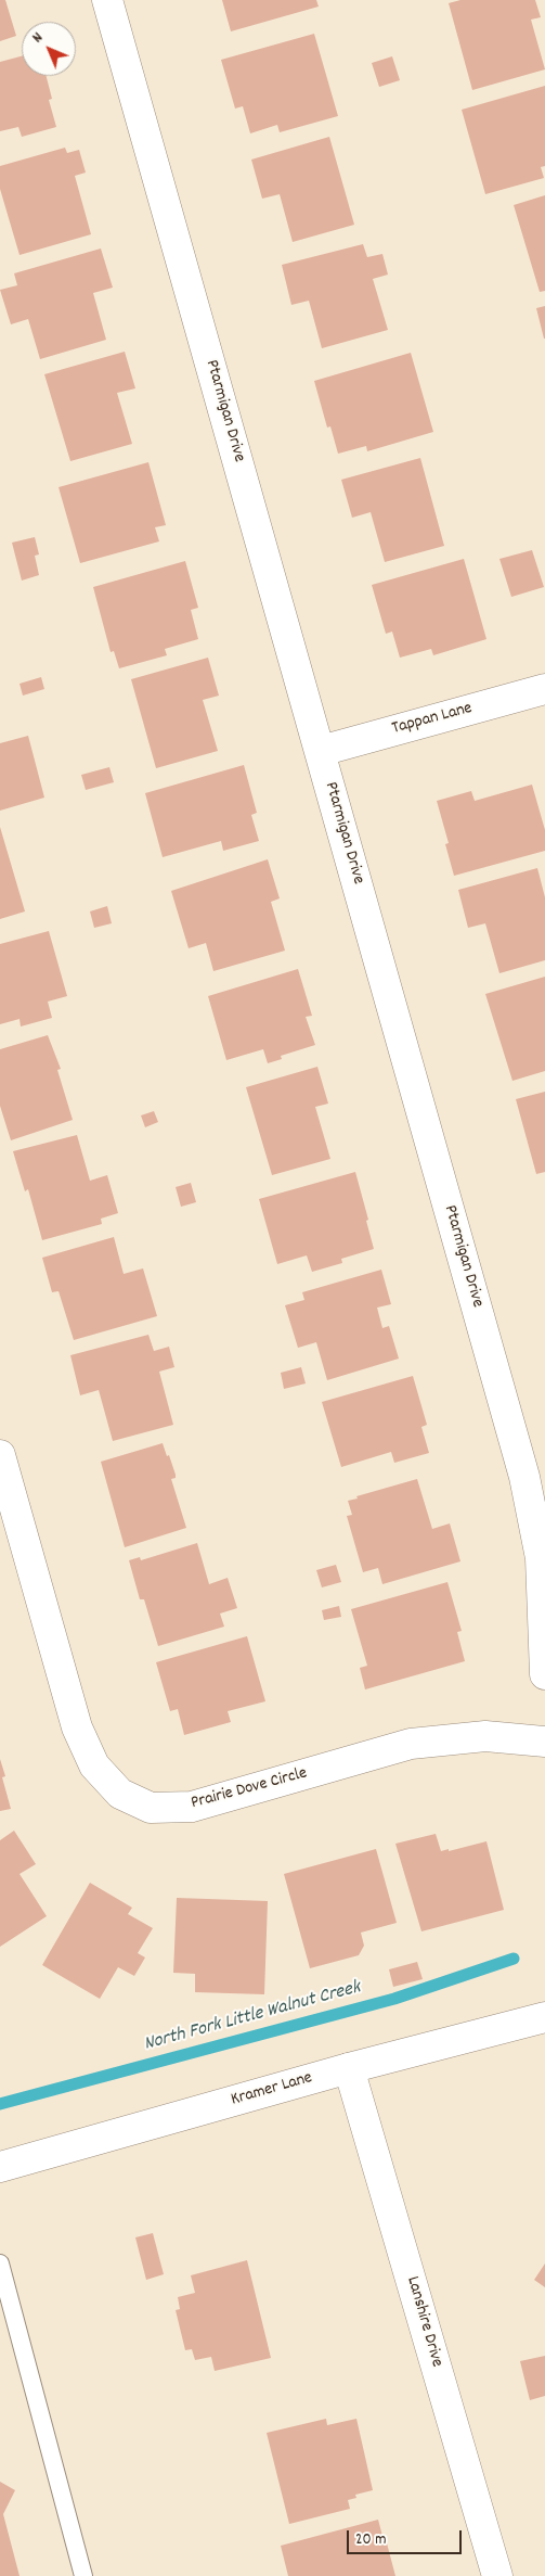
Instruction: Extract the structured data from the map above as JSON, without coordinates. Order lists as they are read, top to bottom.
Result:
{
  "streets": {
    "street": [
      "Ptarmigan Drive",
      "Tappan Lane",
      "Prairie Dove Circle",
      "Kramer Lane",
      "Lanshire Drive"
    ]
  },
  "crossings": [
    ["Ptarmigan Drive", "Tappan Lane"],
    ["Kramer Lane", "Lanshire Drive"]
  ],
  "water": ["North Fork Little Walnut Creek"],
  "scale_bar": "20 m",
  "north": "top left"
}
